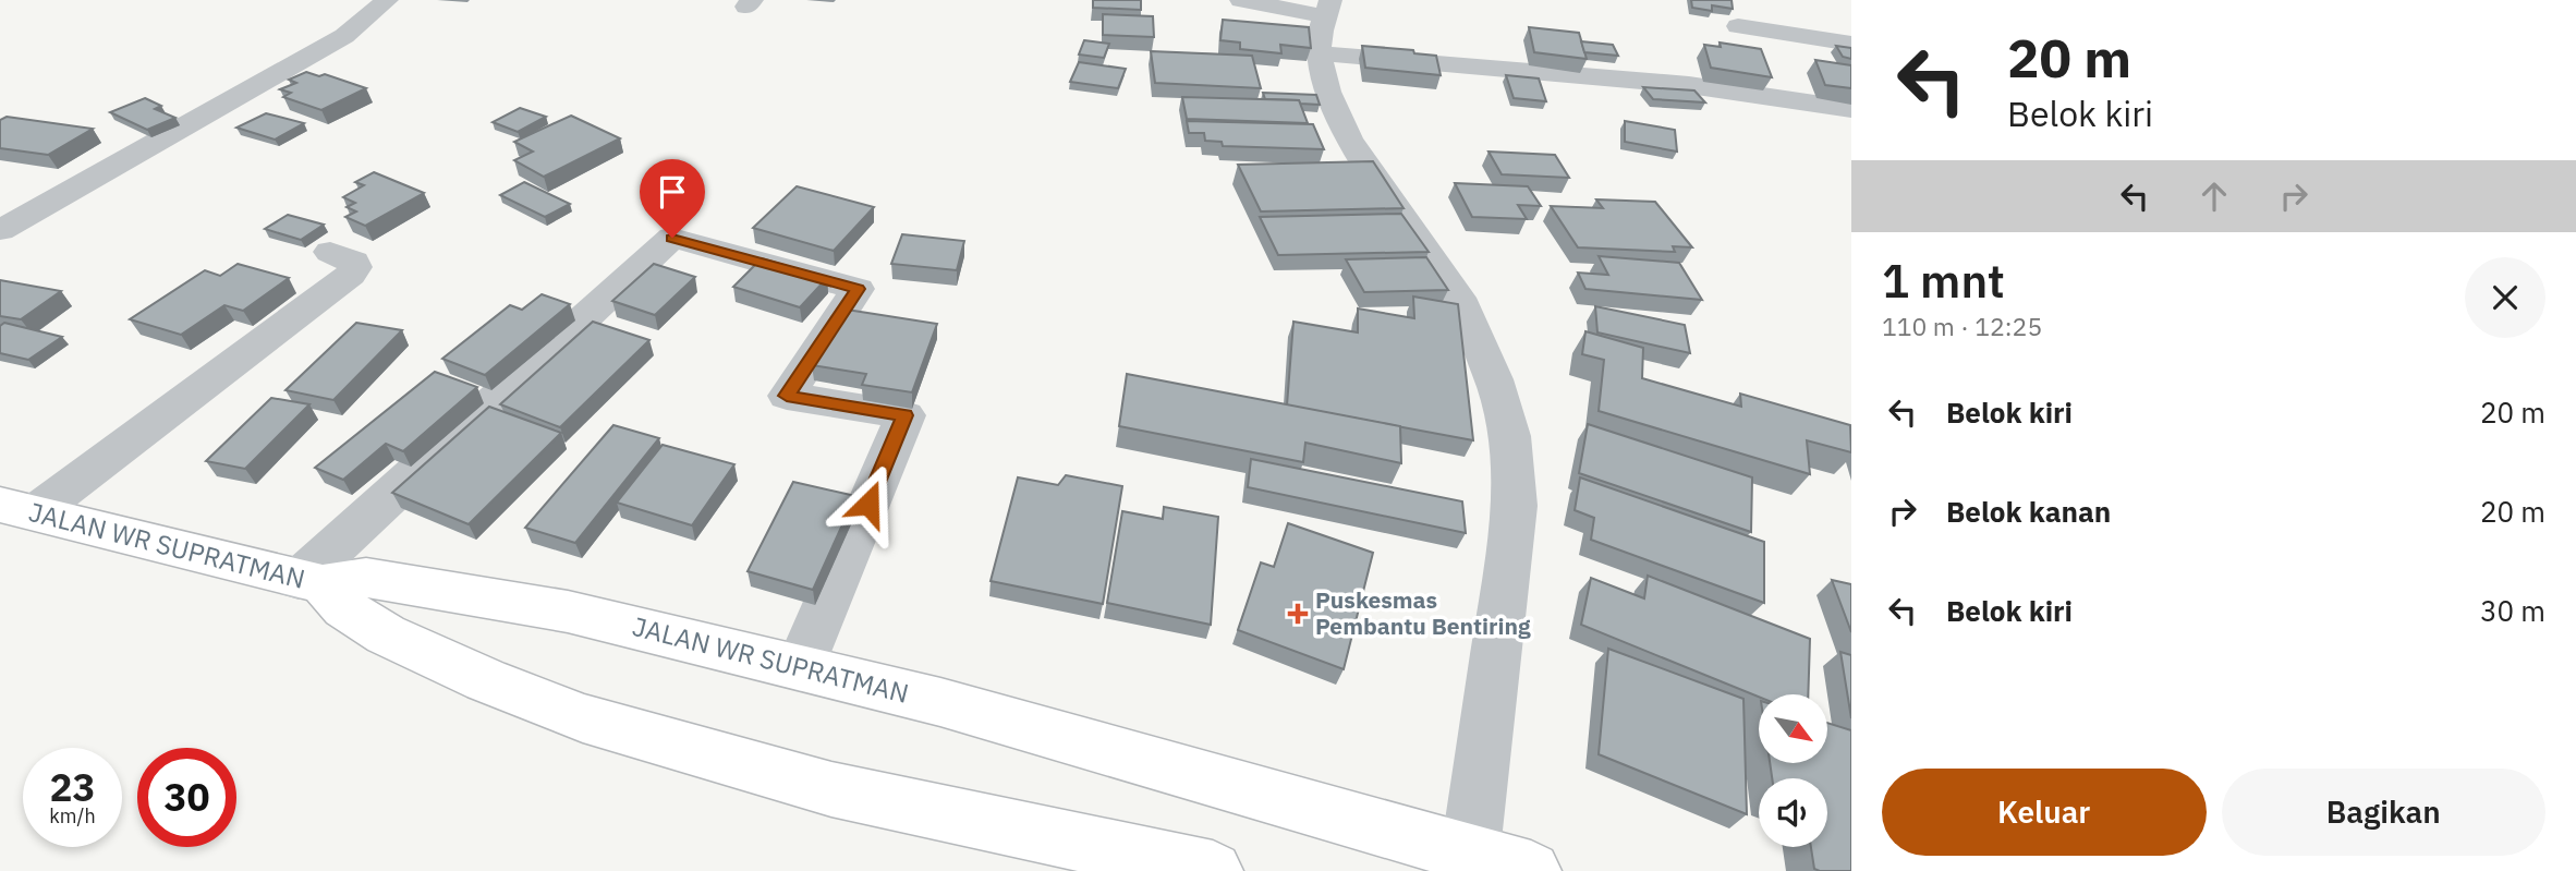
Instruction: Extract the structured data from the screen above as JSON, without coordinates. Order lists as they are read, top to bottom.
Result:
{
  "streets": {
    "highway": ["JALAN WR SUPRATMAN"]
  },
  "places": {
    "health": ["Puskesmas Pembantu Bentiring"]
  },
  "north": "bottom right",
  "page": {
    "turn": ["20 m", "Belok kiri"],
    "heading": ["1 mnt", "110 m · 12:25"],
    "list": [
      {
        "name": "Belok kiri",
        "value": "20 m"
      },
      {
        "name": "Belok kanan",
        "value": "20 m"
      },
      {
        "name": "Belok kiri",
        "value": "30 m"
      }
    ],
    "speed": "23 km/h",
    "limit": "30",
    "buttons": ["Keluar", "Bagikan"]
  }
}
